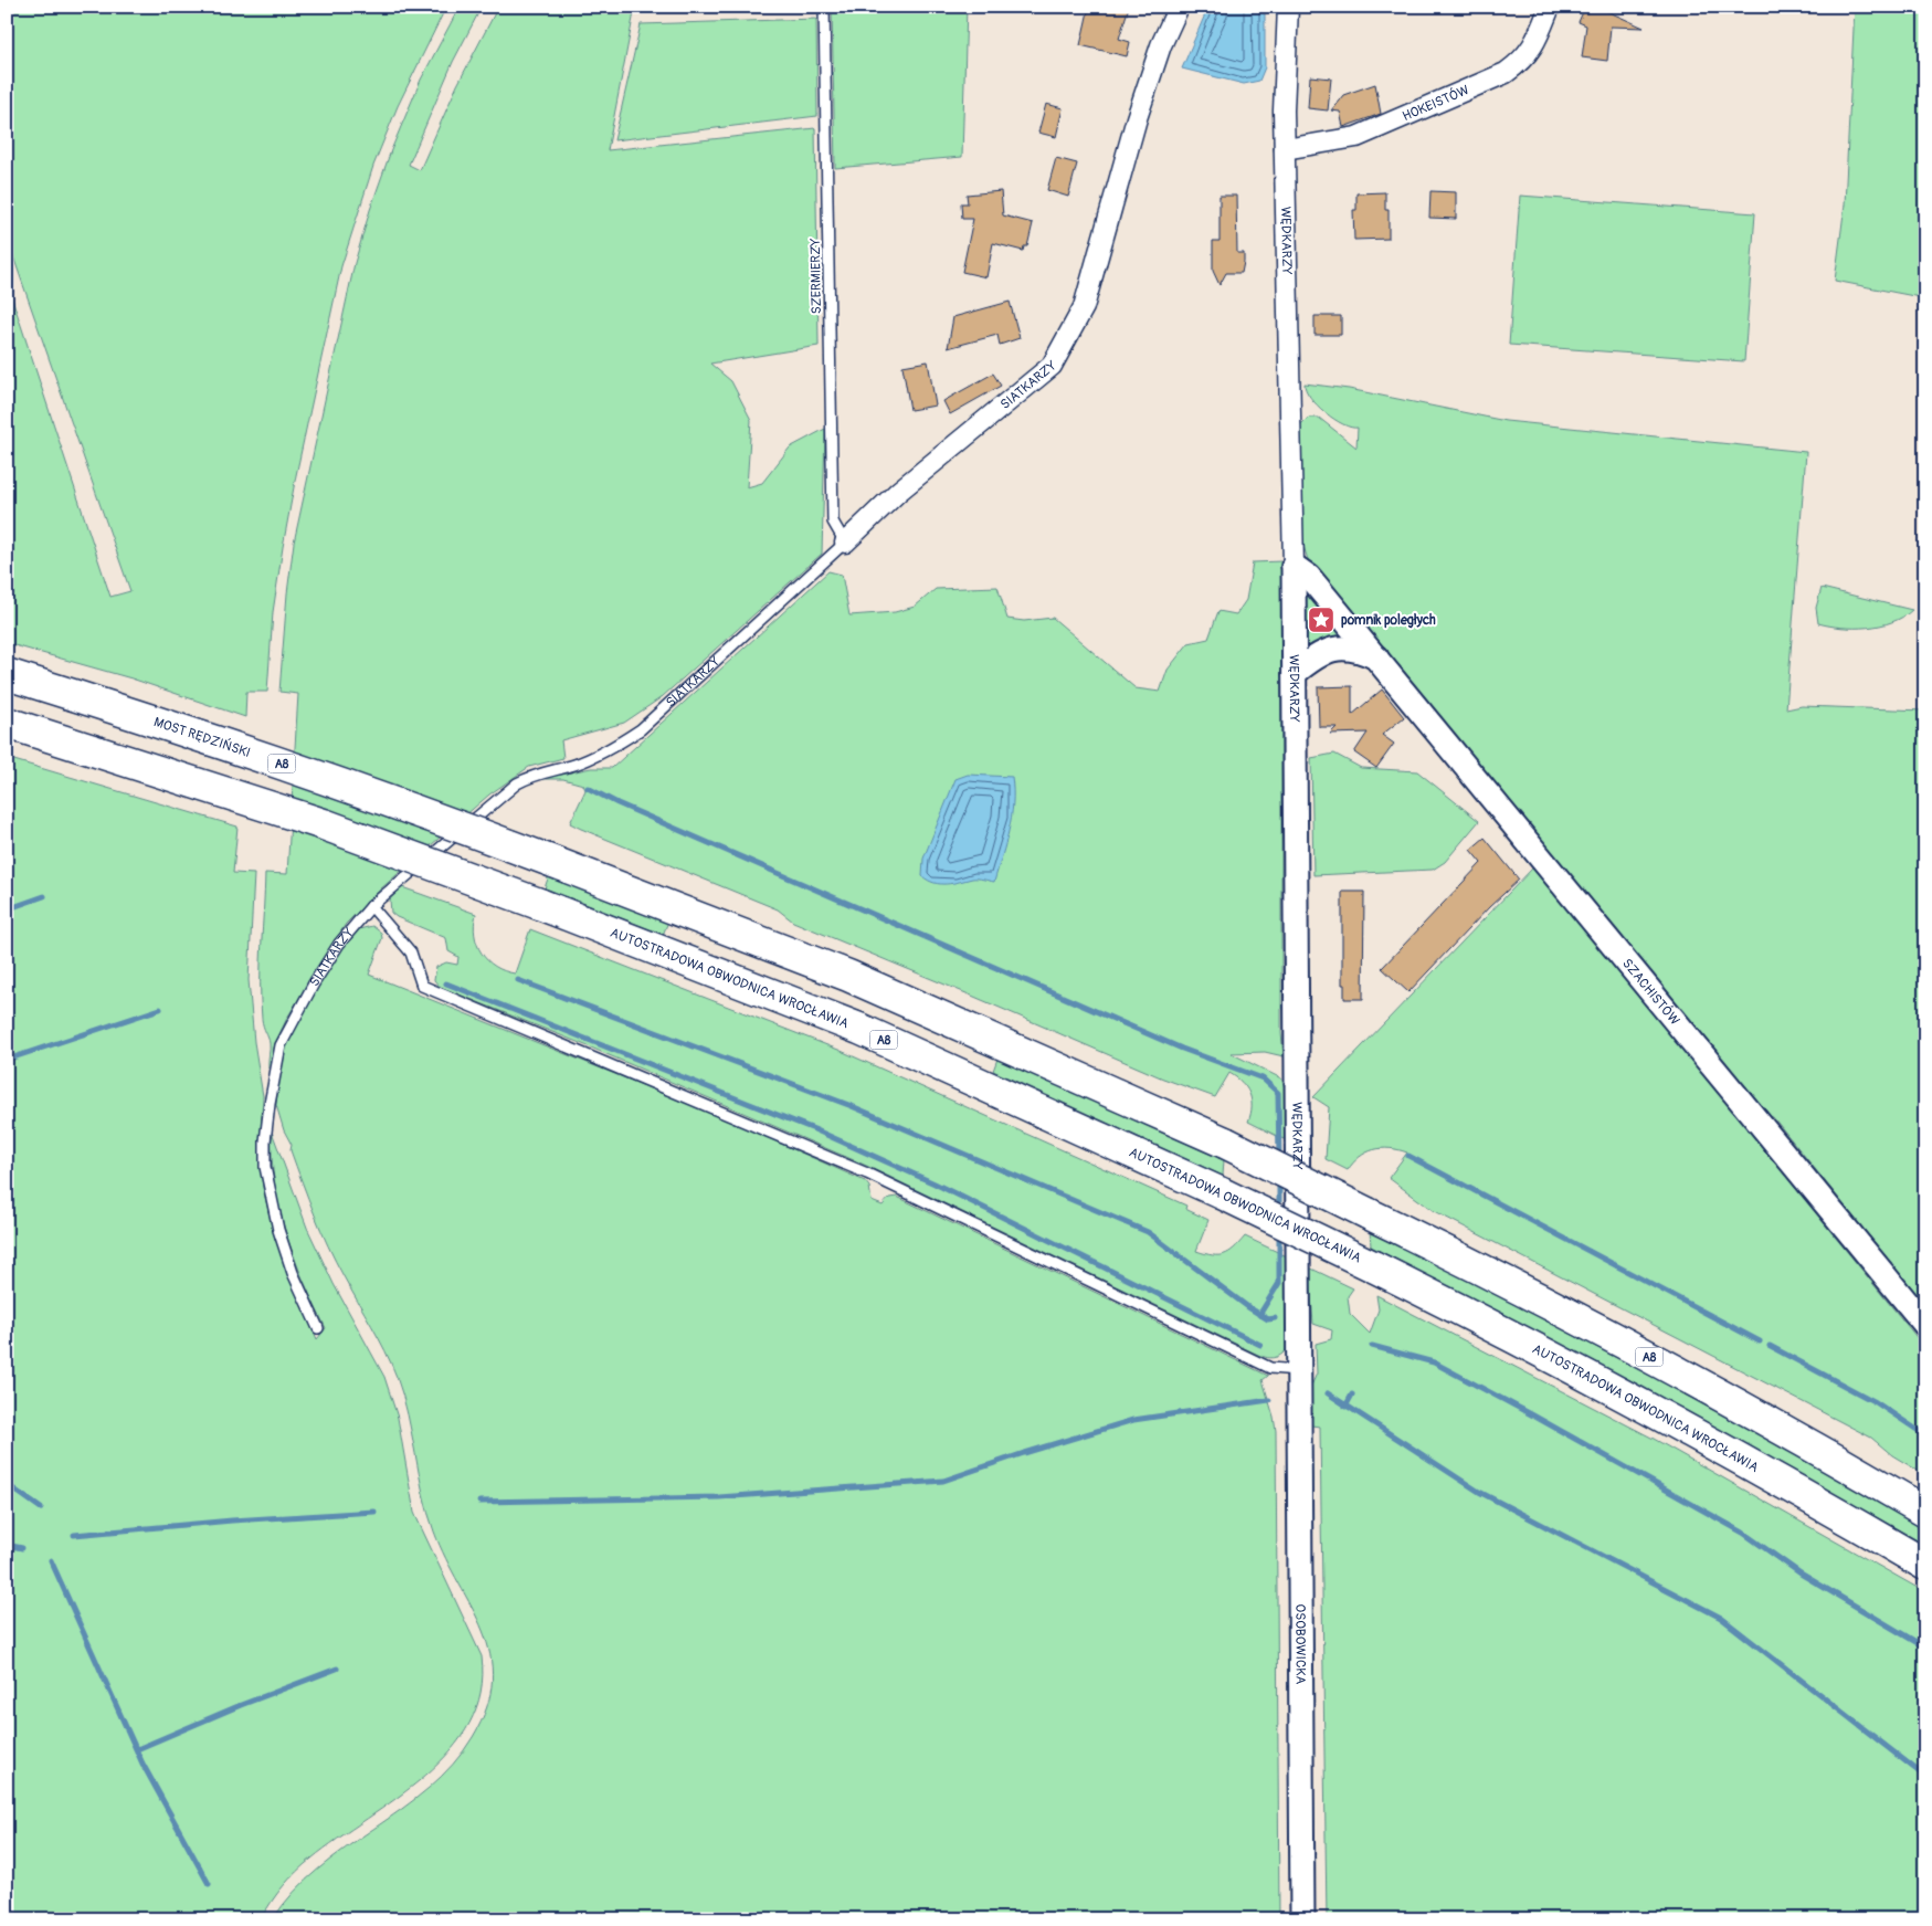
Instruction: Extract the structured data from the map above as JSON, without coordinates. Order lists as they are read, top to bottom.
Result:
{
  "streets": {
    "highway": ["MOST RĘDZIŃSKI", "A8", "AUTOSTRADOWA OBWODNICA WROCŁAWIA"],
    "street": [
      "HOKEISTÓW",
      "WĘDKARZY",
      "SIATKARZY",
      "SZACHISTÓW",
      "OSOBOWICKA"
    ],
    "lane": ["SZERMIERZY"]
  },
  "crossings": [
    ["HOKEISTÓW", "WĘDKARZY"],
    ["WĘDKARZY", "SZACHISTÓW"],
    ["WĘDKARZY", "OSOBOWICKA"],
    ["SZERMIERZY", "SIATKARZY"]
  ],
  "places": {
    "place": ["pomnik poległych"]
  }
}
